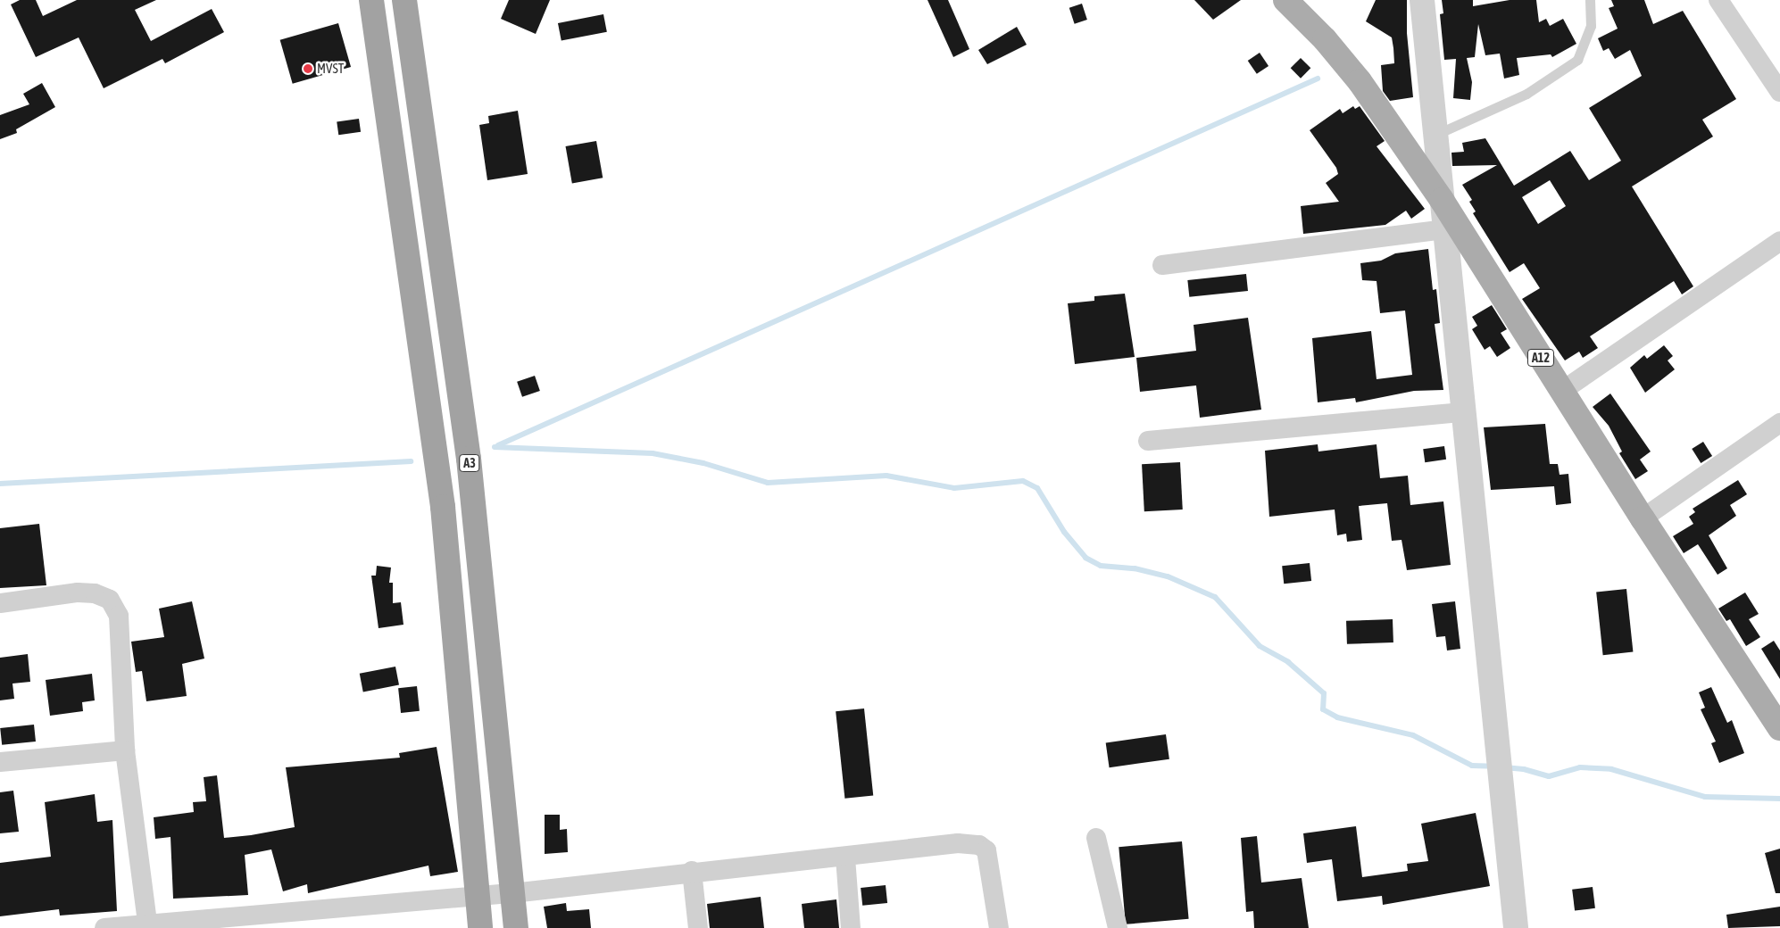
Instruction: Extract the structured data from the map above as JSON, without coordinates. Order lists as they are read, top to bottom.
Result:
{
  "streets": {
    "highway": ["A3"],
    "main road": ["A12"]
  },
  "places": ["MVST"]
}
